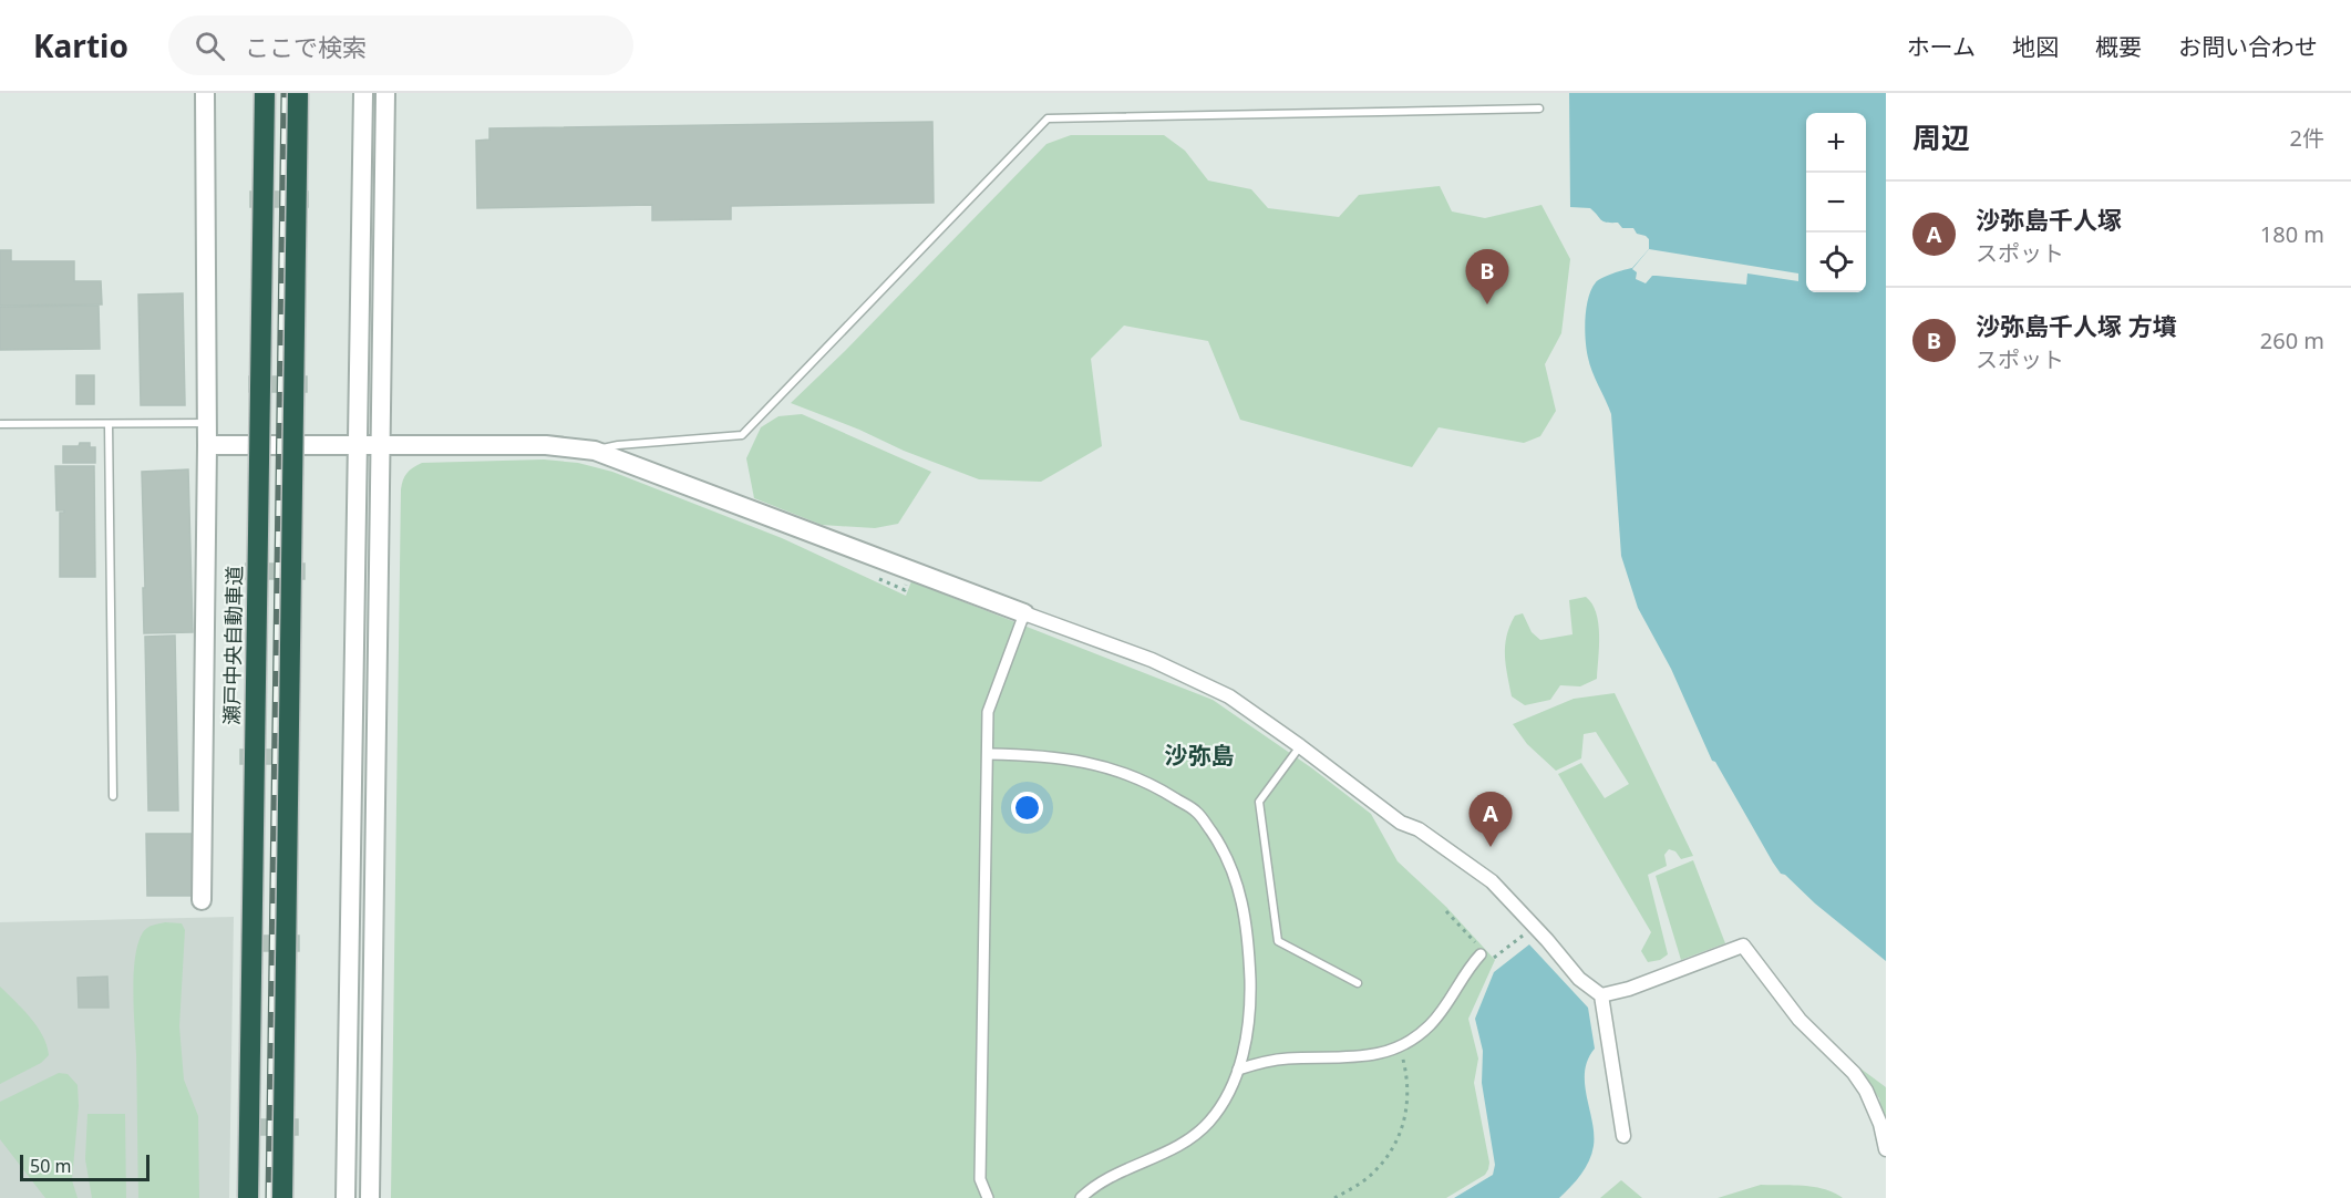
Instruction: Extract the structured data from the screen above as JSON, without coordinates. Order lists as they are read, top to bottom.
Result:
{
  "streets": {
    "highway": ["瀬戸中央自動車道"]
  },
  "districts": ["沙弥島"],
  "scale_bar": "50 m",
  "page": {
    "header": "Kartio",
    "search": "ここで検索",
    "nav": [
      "ホーム",
      "地図",
      "概要",
      "お問い合わせ"
    ],
    "heading": ["周辺", "2件"],
    "map_buttons": ["+", "−"],
    "list": [
      {
        "mark": "A",
        "name": "沙弥島千人塚",
        "note": "スポット",
        "value": "180 m"
      },
      {
        "mark": "B",
        "name": "沙弥島千人塚 方墳",
        "note": "スポット",
        "value": "260 m"
      }
    ],
    "pins": ["B", "A"],
    "scale": "50 m"
  }
}
